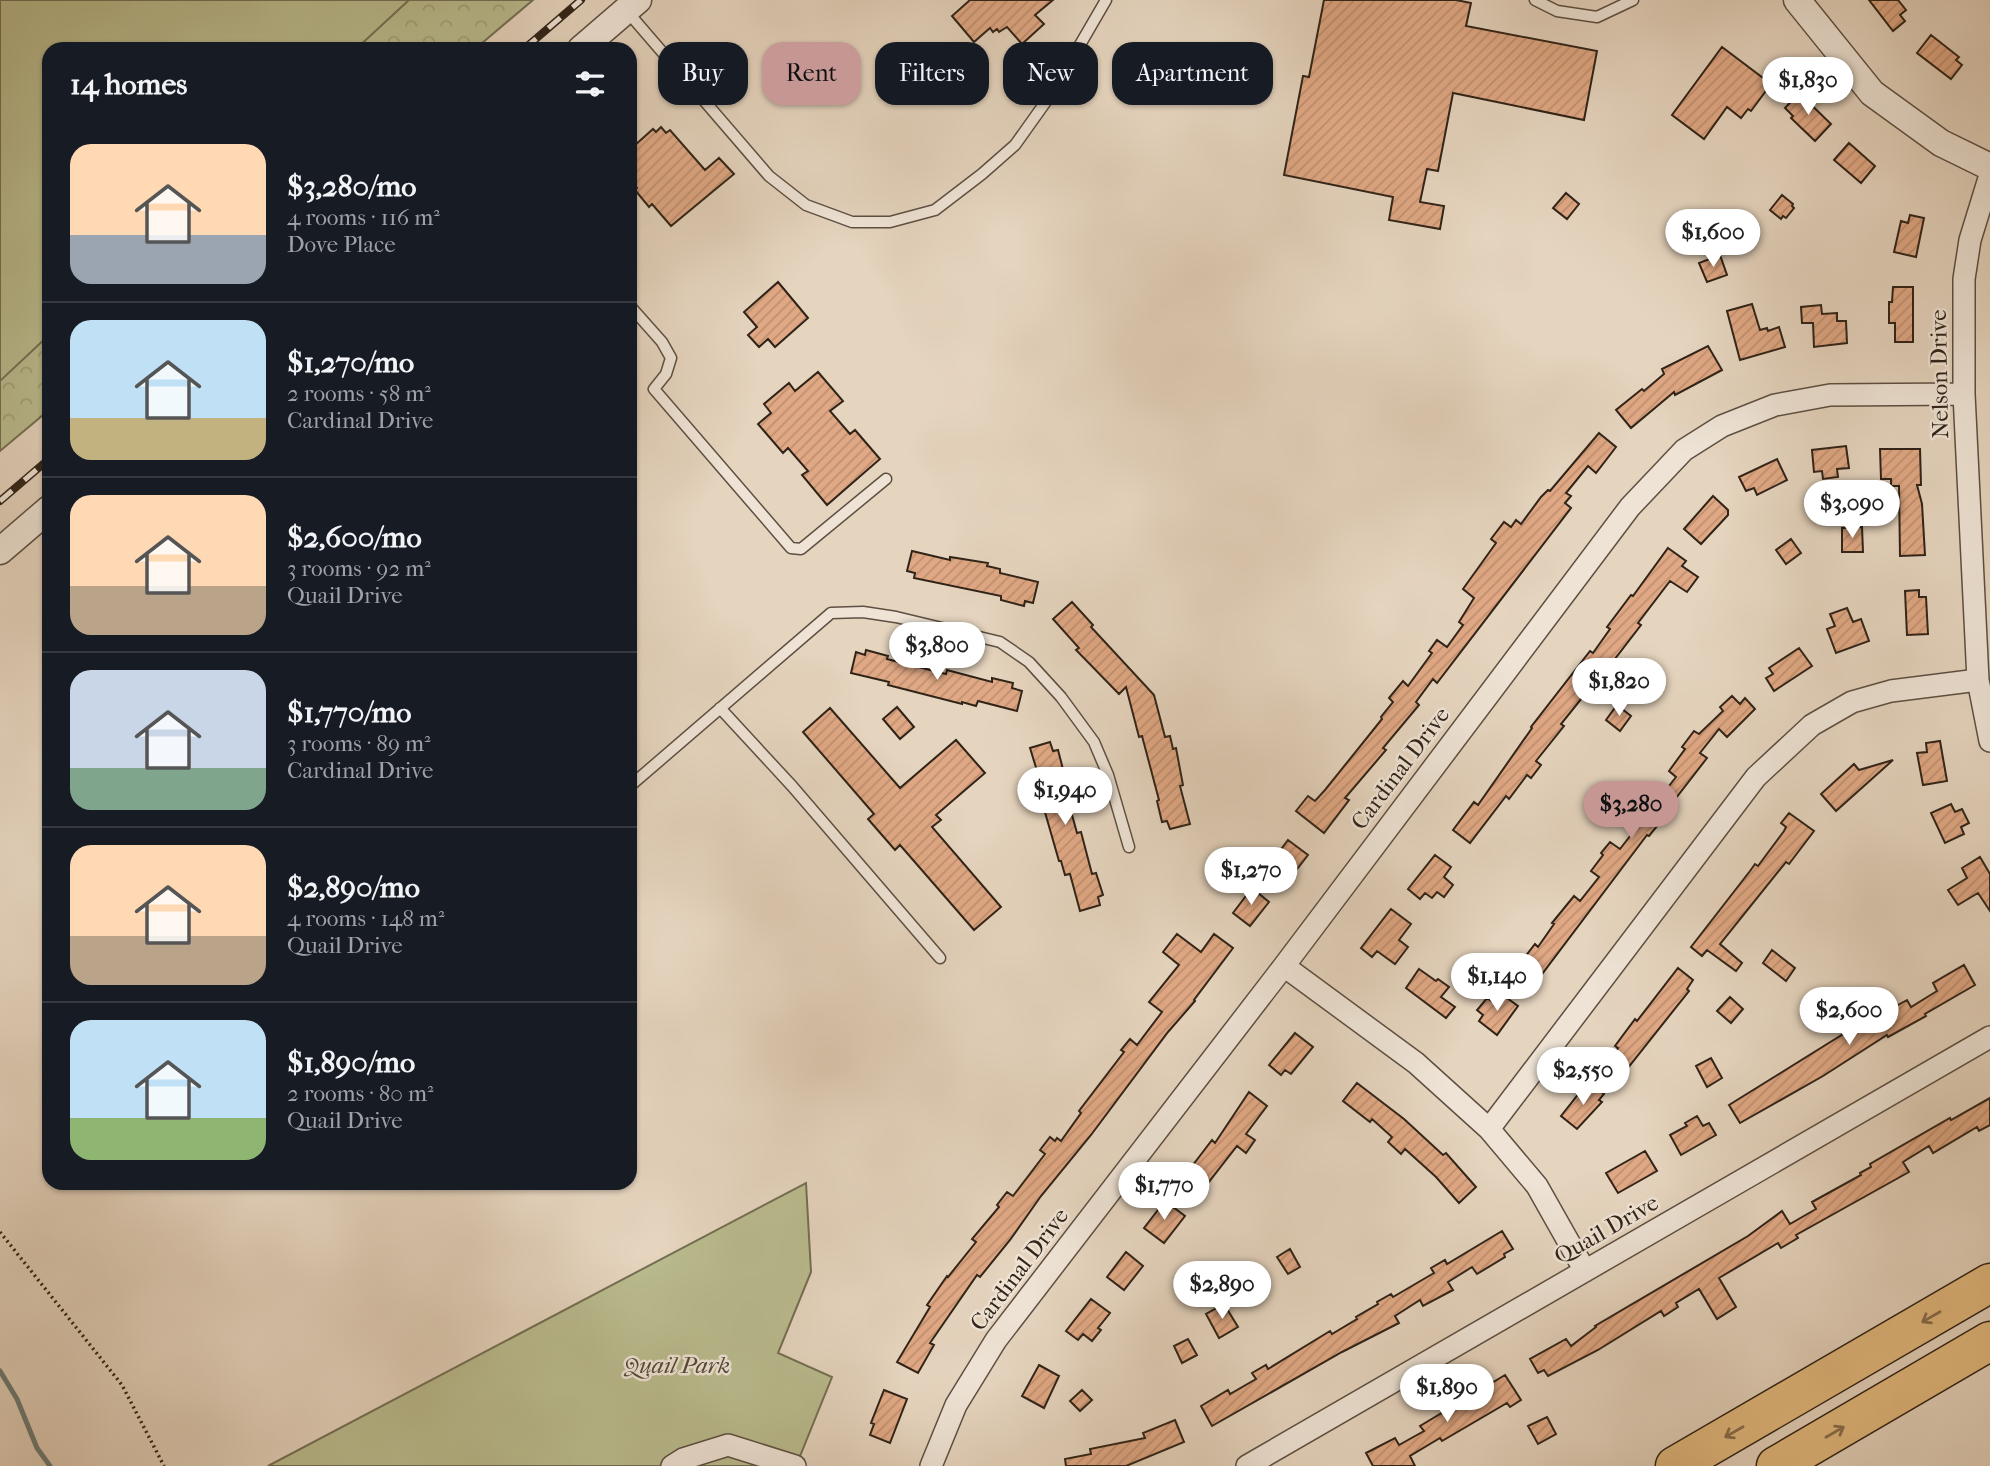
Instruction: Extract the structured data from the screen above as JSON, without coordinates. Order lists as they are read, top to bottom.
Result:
{
  "streets": {
    "street": ["Nelson Drive", "Cardinal Drive", "Quail Drive"]
  },
  "crossings": [
    ["Nelson Drive", "Cardinal Drive"]
  ],
  "parks": ["Quail Park"],
  "page": {
    "chip": [
      "Buy",
      "Rent",
      "Filters",
      "New",
      "Apartment"
    ],
    "heading": "14 homes",
    "price": [
      "$1,830",
      "$1,600",
      "$3,090",
      "$3,800",
      "$1,820",
      "$1,940",
      "$3,280",
      "$1,270",
      "$1,140",
      "$2,600",
      "$2,550",
      "$1,770",
      "$2,890",
      "$1,890"
    ],
    "list": [
      {
        "name": "$3,280/mo",
        "note": "4 rooms · 116 m² · Dove Place"
      },
      {
        "name": "$1,270/mo",
        "note": "2 rooms · 58 m² · Cardinal Drive"
      },
      {
        "name": "$2,600/mo",
        "note": "3 rooms · 92 m² · Quail Drive"
      },
      {
        "name": "$1,770/mo",
        "note": "3 rooms · 89 m² · Cardinal Drive"
      },
      {
        "name": "$2,890/mo",
        "note": "4 rooms · 148 m² · Quail Drive"
      },
      {
        "name": "$1,890/mo",
        "note": "2 rooms · 80 m² · Quail Drive"
      }
    ]
  }
}
